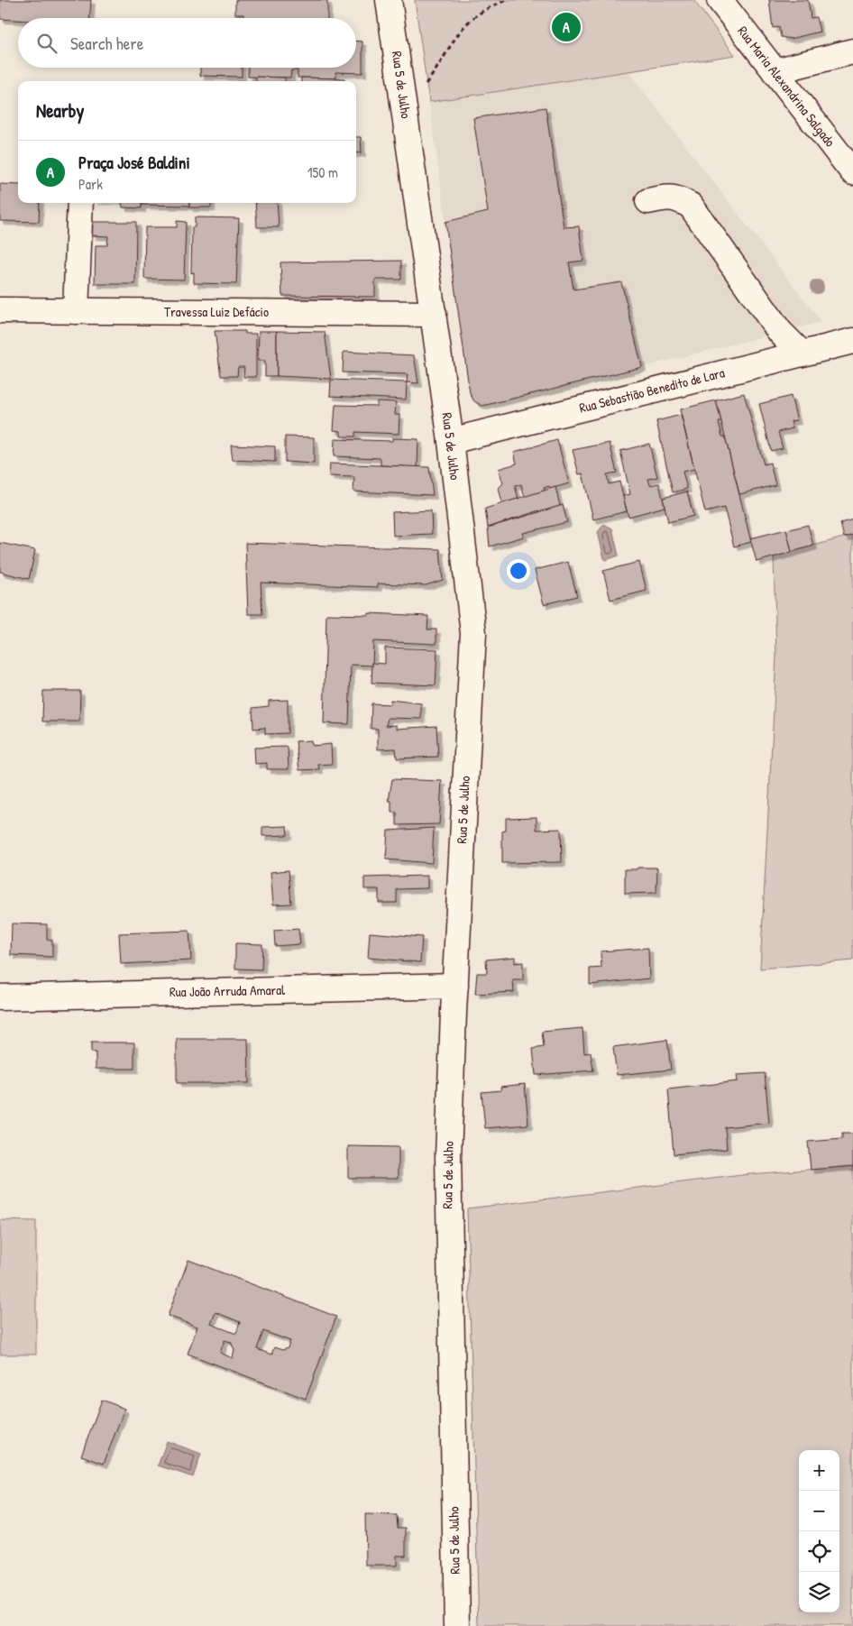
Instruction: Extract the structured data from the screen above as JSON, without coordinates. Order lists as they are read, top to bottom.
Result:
{
  "streets": {
    "street": [
      "Rua 5 de Julho",
      "Rua Maria Alexandrina Salgado",
      "Travessa Luiz Defácio",
      "Rua Sebastião Benedito de Lara",
      "Rua João Arruda Amaral"
    ]
  },
  "crossings": [
    ["Rua 5 de Julho", "Travessa Luiz Defácio"],
    ["Rua 5 de Julho", "Rua Sebastião Benedito de Lara"],
    ["Rua 5 de Julho", "Rua João Arruda Amaral"]
  ],
  "page": {
    "pins": "A",
    "search": "Search here",
    "heading": "Nearby",
    "list": [
      {
        "mark": "A",
        "name": "Praça José Baldini",
        "note": "Park",
        "value": "150 m"
      }
    ],
    "map_buttons": ["+", "−"]
  }
}
